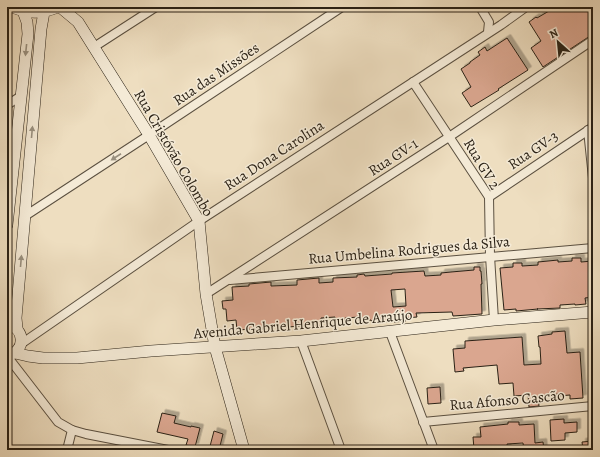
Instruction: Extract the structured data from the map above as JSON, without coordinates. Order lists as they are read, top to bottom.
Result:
{
  "streets": {
    "street": [
      "Rua das Missões",
      "Rua GV-3",
      "Rua Cristóvão Colombo",
      "Rua Dona Carolina",
      "Rua GV-1",
      "Rua GV 2",
      "Rua Umbelina Rodrigues da Silva",
      "Avenida Gabriel Henrique de Araújo",
      "Rua Afonso Cascão"
    ]
  },
  "crossings": [
    ["Rua das Missões", "Rua Cristóvão Colombo"],
    ["Rua GV-3", "Rua GV 2"],
    ["Rua Cristóvão Colombo", "Rua Dona Carolina"],
    ["Rua Cristóvão Colombo", "Rua GV-1"],
    ["Rua Cristóvão Colombo", "Avenida Gabriel Henrique de Araújo"],
    ["Rua Dona Carolina", "Rua GV 2"],
    ["Rua Dona Carolina", "Avenida Gabriel Henrique de Araújo"],
    ["Rua GV-1", "Rua GV 2"],
    ["Rua GV-1", "Rua Umbelina Rodrigues da Silva"],
    ["Rua GV 2", "Rua Umbelina Rodrigues da Silva"],
    ["Rua GV 2", "Avenida Gabriel Henrique de Araújo"]
  ],
  "one_way": ["Rua das Missões"],
  "north": "top left"
}
